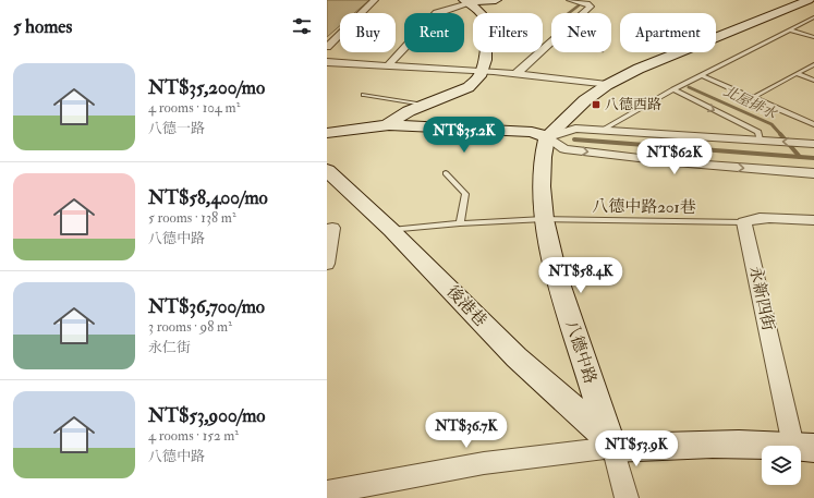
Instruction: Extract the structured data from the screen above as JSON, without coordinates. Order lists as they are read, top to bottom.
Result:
{
  "streets": {
    "street": ["永新四街", "後港巷", "八德中路"],
    "lane": ["八德中路201巷"]
  },
  "crossings": [
    ["八德中路201巷", "永新四街"],
    ["八德中路201巷", "後港巷"],
    ["八德中路201巷", "八德中路"],
    ["後港巷", "八德中路"]
  ],
  "water": ["北屋排水"],
  "places": {
    "transit": ["八德西路"]
  },
  "page": {
    "heading": "5 homes",
    "chip": [
      "Buy",
      "Rent",
      "Filters",
      "New",
      "Apartment"
    ],
    "list": [
      {
        "name": "NT$35,200/mo",
        "note": "4 rooms · 104 m² · 八德一路"
      },
      {
        "name": "NT$58,400/mo",
        "note": "5 rooms · 138 m² · 八德中路"
      },
      {
        "name": "NT$36,700/mo",
        "note": "3 rooms · 98 m² · 永仁街"
      },
      {
        "name": "NT$53,900/mo",
        "note": "4 rooms · 152 m² · 八德中路"
      }
    ],
    "price": [
      "NT$35.2K",
      "NT$62K",
      "NT$58.4K",
      "NT$36.7K",
      "NT$53.9K"
    ]
  }
}
